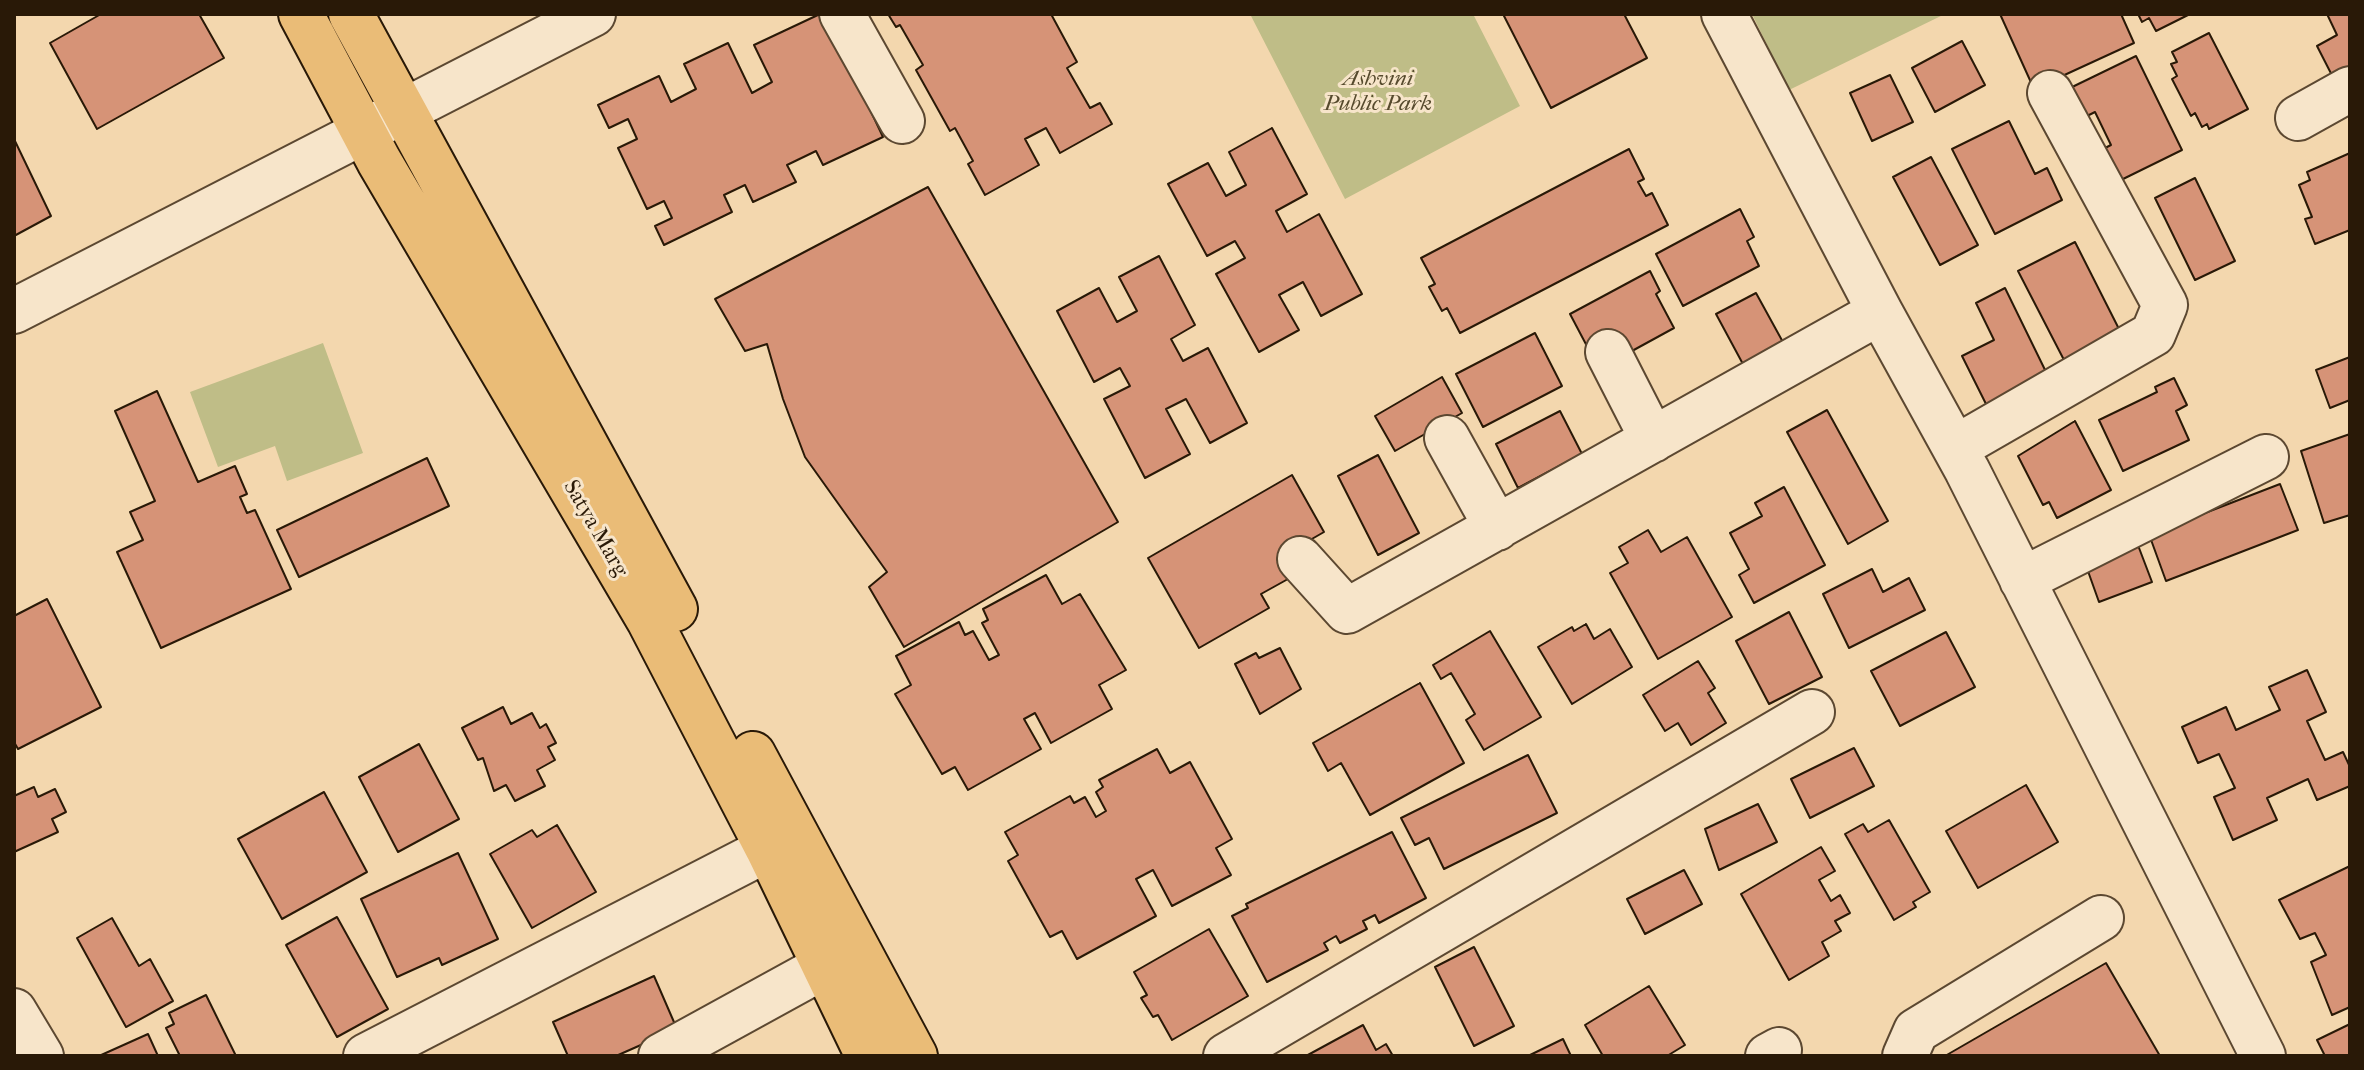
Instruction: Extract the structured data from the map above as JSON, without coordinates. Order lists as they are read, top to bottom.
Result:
{
  "streets": {
    "main road": ["Satya Marg"]
  },
  "parks": ["Ashvini Public Park"]
}
